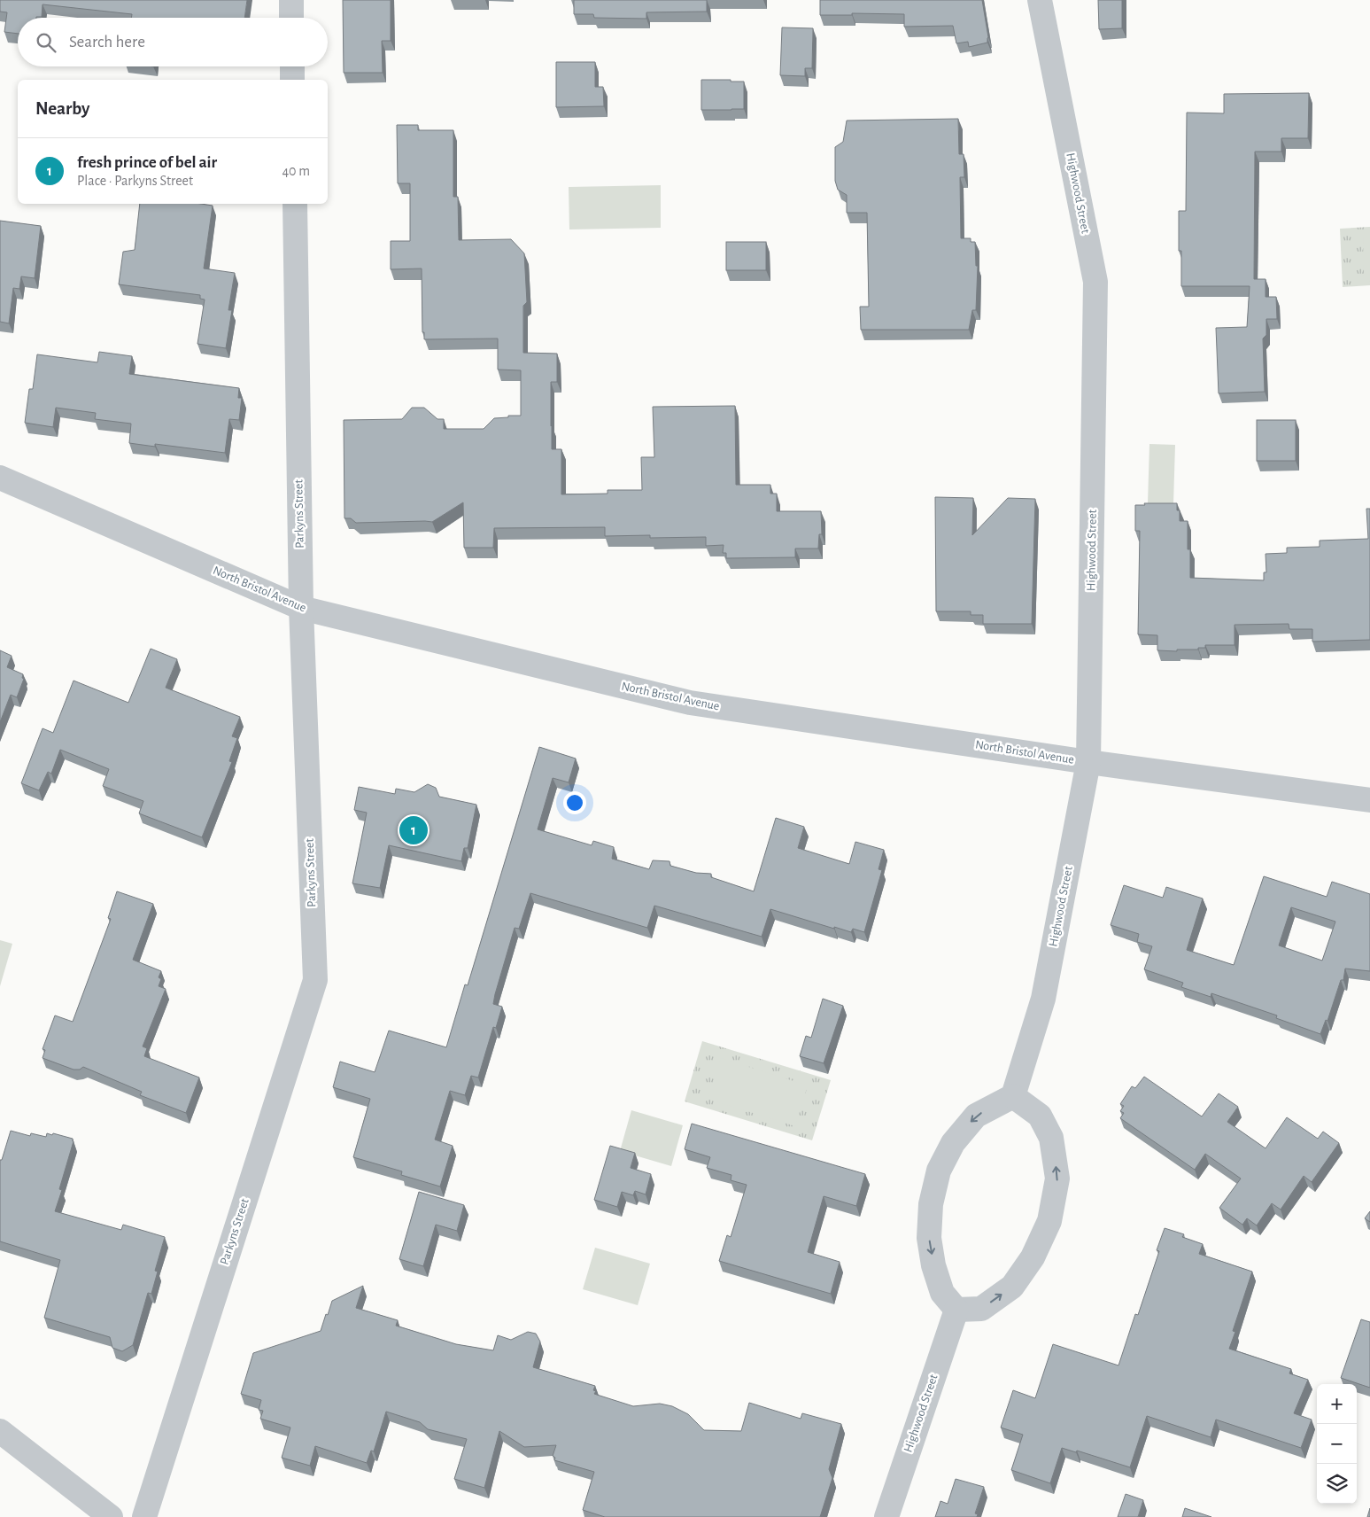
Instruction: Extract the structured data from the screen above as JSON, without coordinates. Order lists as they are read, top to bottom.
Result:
{
  "streets": {
    "street": ["Highwood Street", "Parkyns Street", "North Bristol Avenue"]
  },
  "crossings": [
    ["Highwood Street", "North Bristol Avenue"],
    ["Parkyns Street", "North Bristol Avenue"]
  ],
  "page": {
    "search": "Search here",
    "heading": "Nearby",
    "list": [
      {
        "mark": "1",
        "name": "fresh prince of bel air",
        "note": "Place · Parkyns Street",
        "value": "40 m"
      }
    ],
    "pins": "1",
    "map_buttons": ["+", "−"]
  }
}
